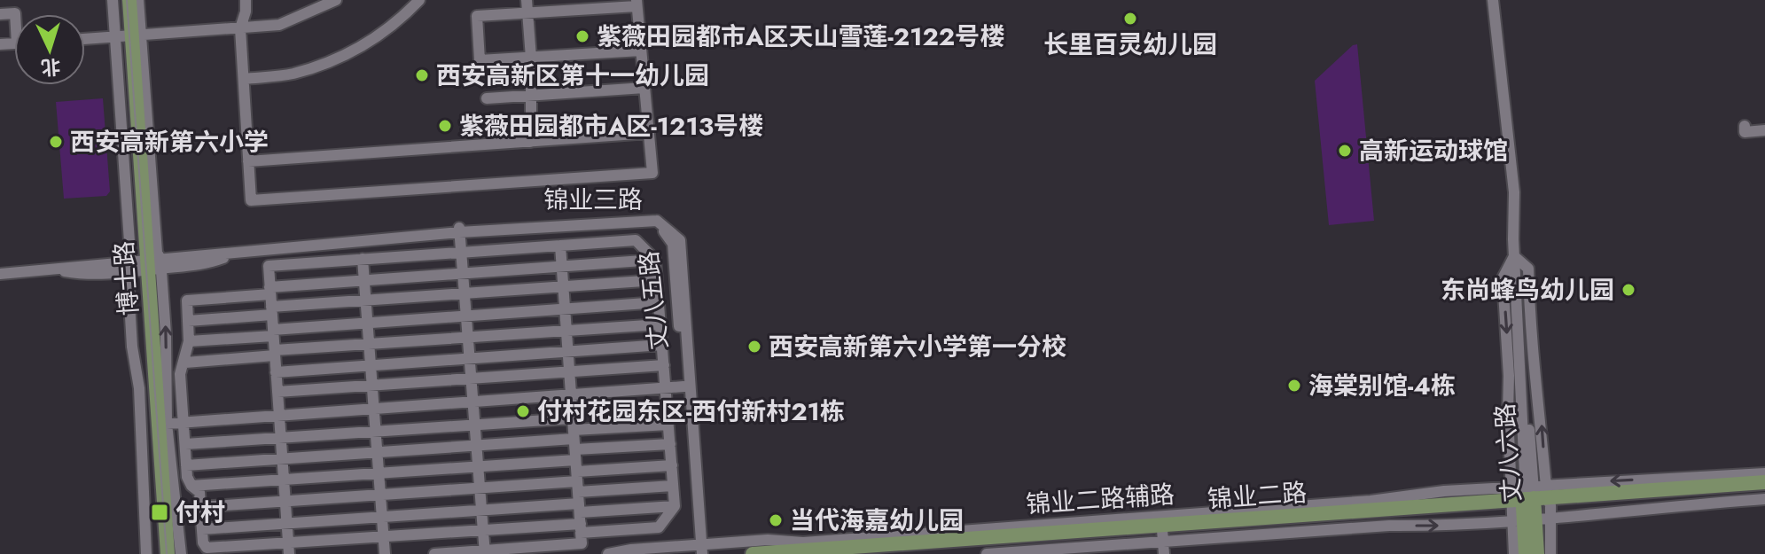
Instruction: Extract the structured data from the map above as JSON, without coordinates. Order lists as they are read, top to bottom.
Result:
{
  "streets": {
    "main road": ["博士路", "丈八六路", "锦业二路"],
    "street": ["锦业三路", "丈八五路", "锦业二路辅路"]
  },
  "crossings": [
    ["锦业三路", "博士路"],
    ["锦业三路", "丈八五路"],
    ["丈八五路", "锦业二路辅路"],
    ["丈八六路", "锦业二路"],
    ["丈八六路", "锦业二路辅路"],
    ["锦业二路", "锦业二路辅路"]
  ],
  "places": {
    "other": [
      "长里百灵幼儿园",
      "紫薇田园都市A区天山雪莲-2122号楼",
      "西安高新区第十一幼儿园",
      "紫薇田园都市A区-1213号楼",
      "西安高新第六小学",
      "高新运动球馆",
      "东尚蜂鸟幼儿园",
      "西安高新第六小学第一分校",
      "海棠别馆-4栋",
      "付村花园东区-西付新村21栋",
      "当代海嘉幼儿园"
    ],
    "transit": ["付村"]
  },
  "north": "bottom"
}
